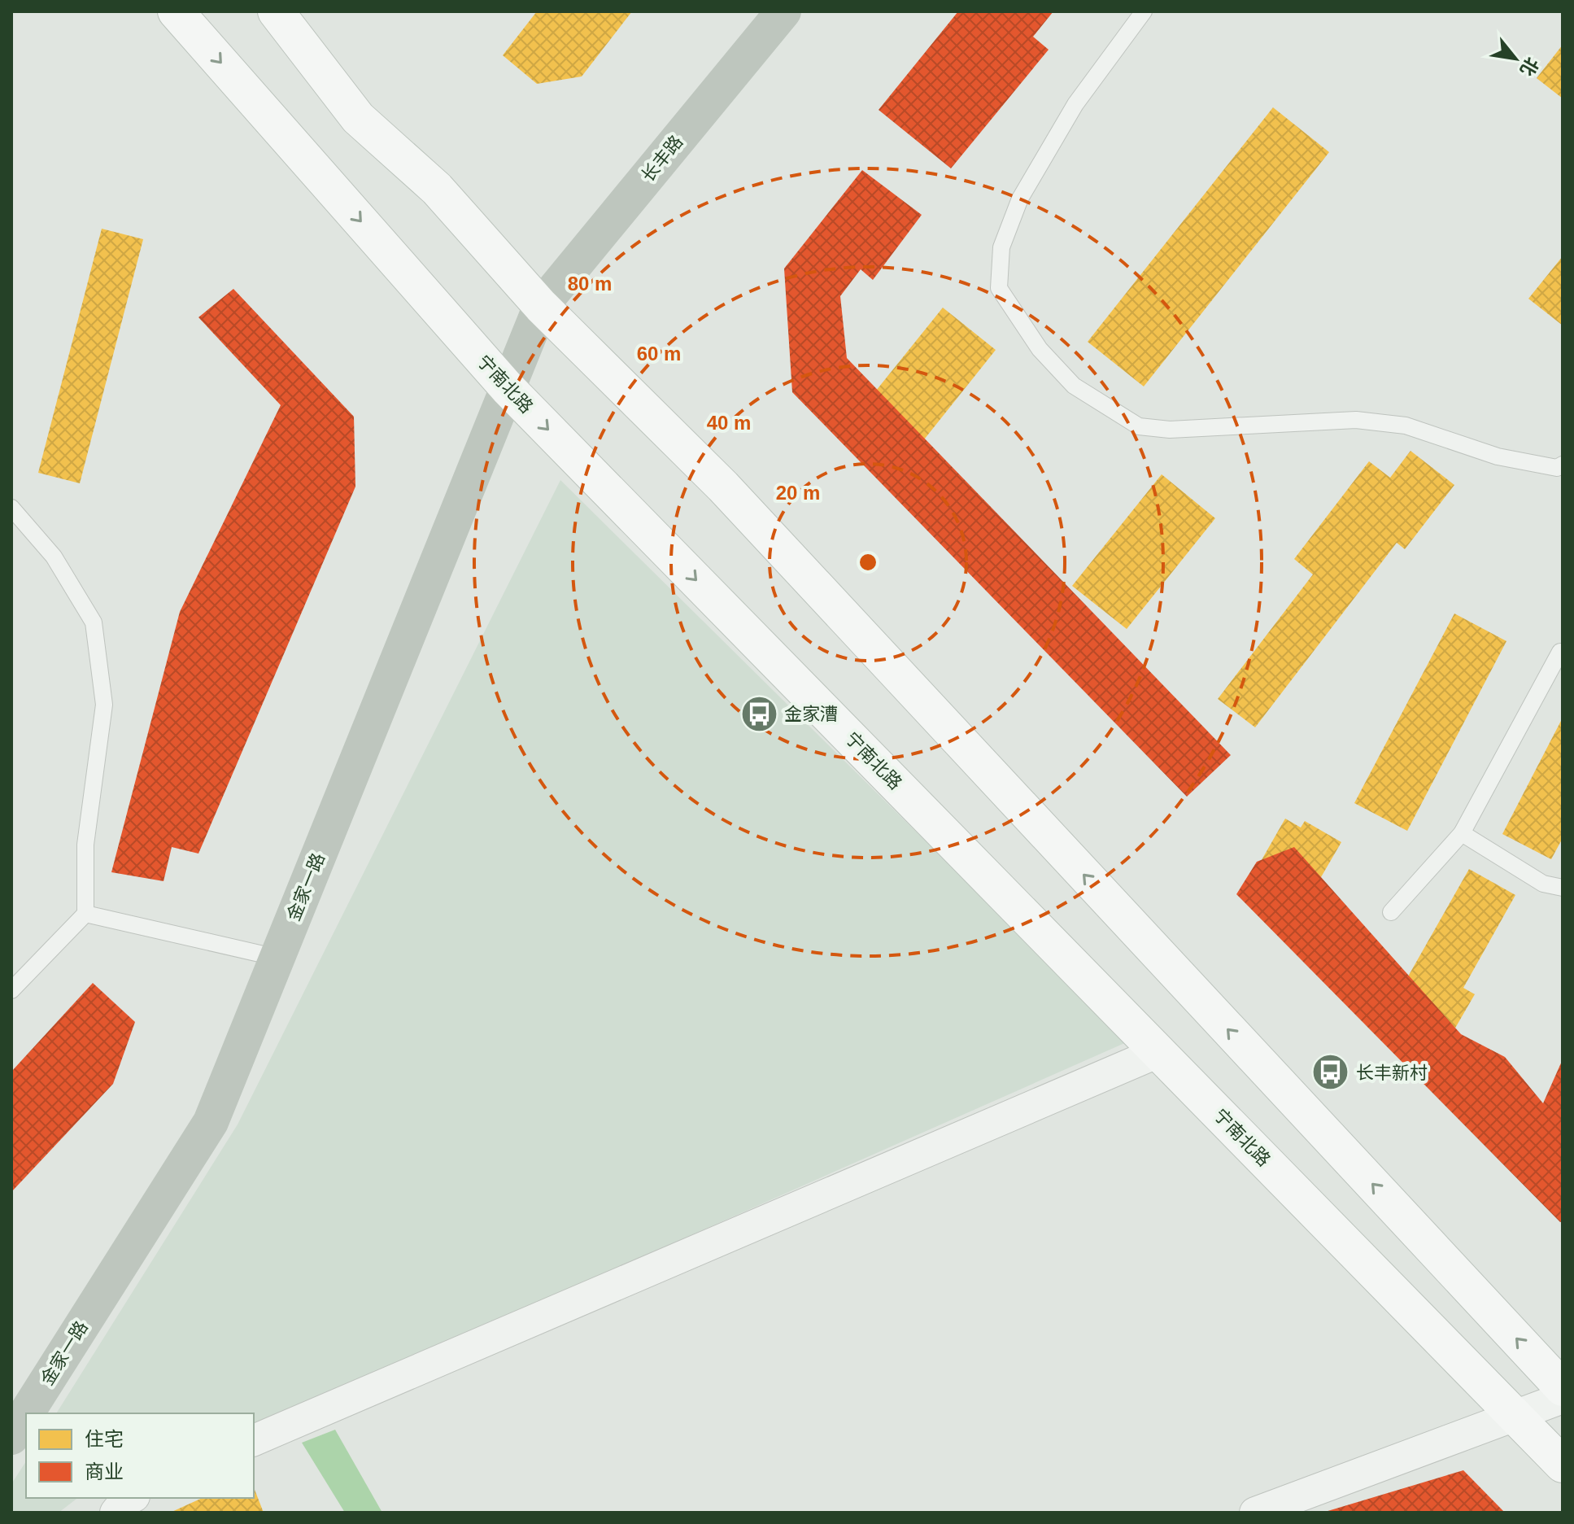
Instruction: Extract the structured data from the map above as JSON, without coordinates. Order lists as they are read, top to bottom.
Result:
{
  "streets": {
    "main road": ["宁南北路"],
    "street": ["长丰路", "金家一路"]
  },
  "crossings": [
    ["长丰路", "金家一路"],
    ["宁南北路", "金家一路"]
  ],
  "places": {
    "bus stop": ["金家漕", "长丰新村"]
  },
  "legend": ["住宅", "商业"],
  "north": "bottom right",
  "rings": [
    "80 m",
    "60 m",
    "40 m",
    "20 m"
  ]
}
